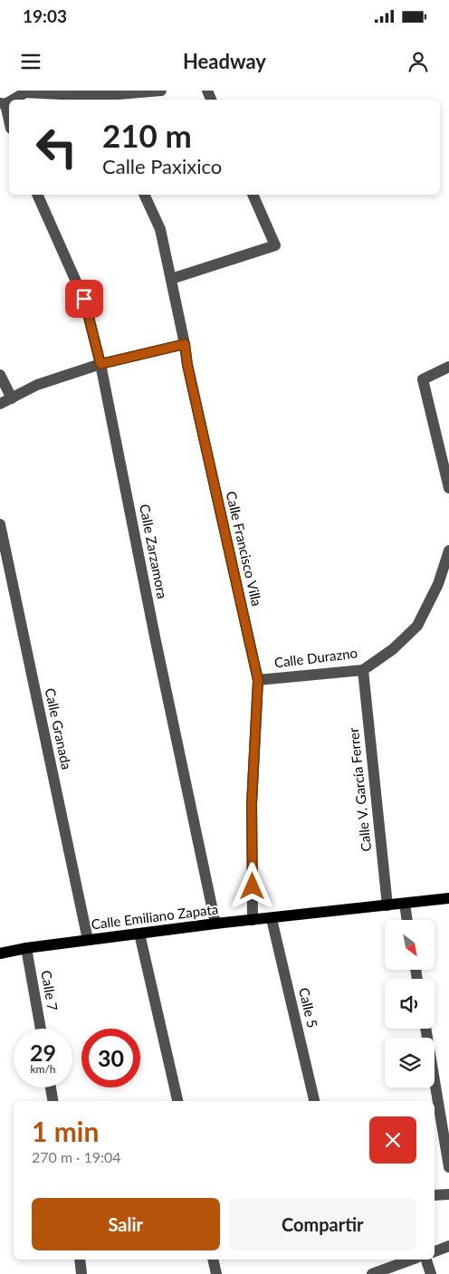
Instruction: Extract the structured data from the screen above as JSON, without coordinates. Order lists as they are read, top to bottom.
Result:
{
  "streets": {
    "main road": ["Calle Emiliano Zapata"],
    "street": [
      "Calle Francisco Villa",
      "Calle Zarzamora",
      "Calle Durazno",
      "Calle Granada",
      "Calle V. García Ferrer",
      "Calle 7",
      "Calle 5"
    ]
  },
  "crossings": [
    ["Calle Francisco Villa", "Calle Durazno"],
    ["Calle Francisco Villa", "Calle Emiliano Zapata"],
    ["Calle Zarzamora", "Calle Emiliano Zapata"],
    ["Calle Durazno", "Calle V. García Ferrer"],
    ["Calle Granada", "Calle Emiliano Zapata"],
    ["Calle V. García Ferrer", "Calle Emiliano Zapata"],
    ["Calle Emiliano Zapata", "Calle 7"],
    ["Calle Emiliano Zapata", "Calle 5"]
  ],
  "north": "bottom right",
  "page": {
    "status": "19:03",
    "header": "Headway",
    "turn": ["210 m", "Calle Paxixico"],
    "speed": "29 km/h",
    "limit": "30",
    "heading": ["1 min", "270 m · 19:04"],
    "buttons": ["Salir", "Compartir"]
  }
}
